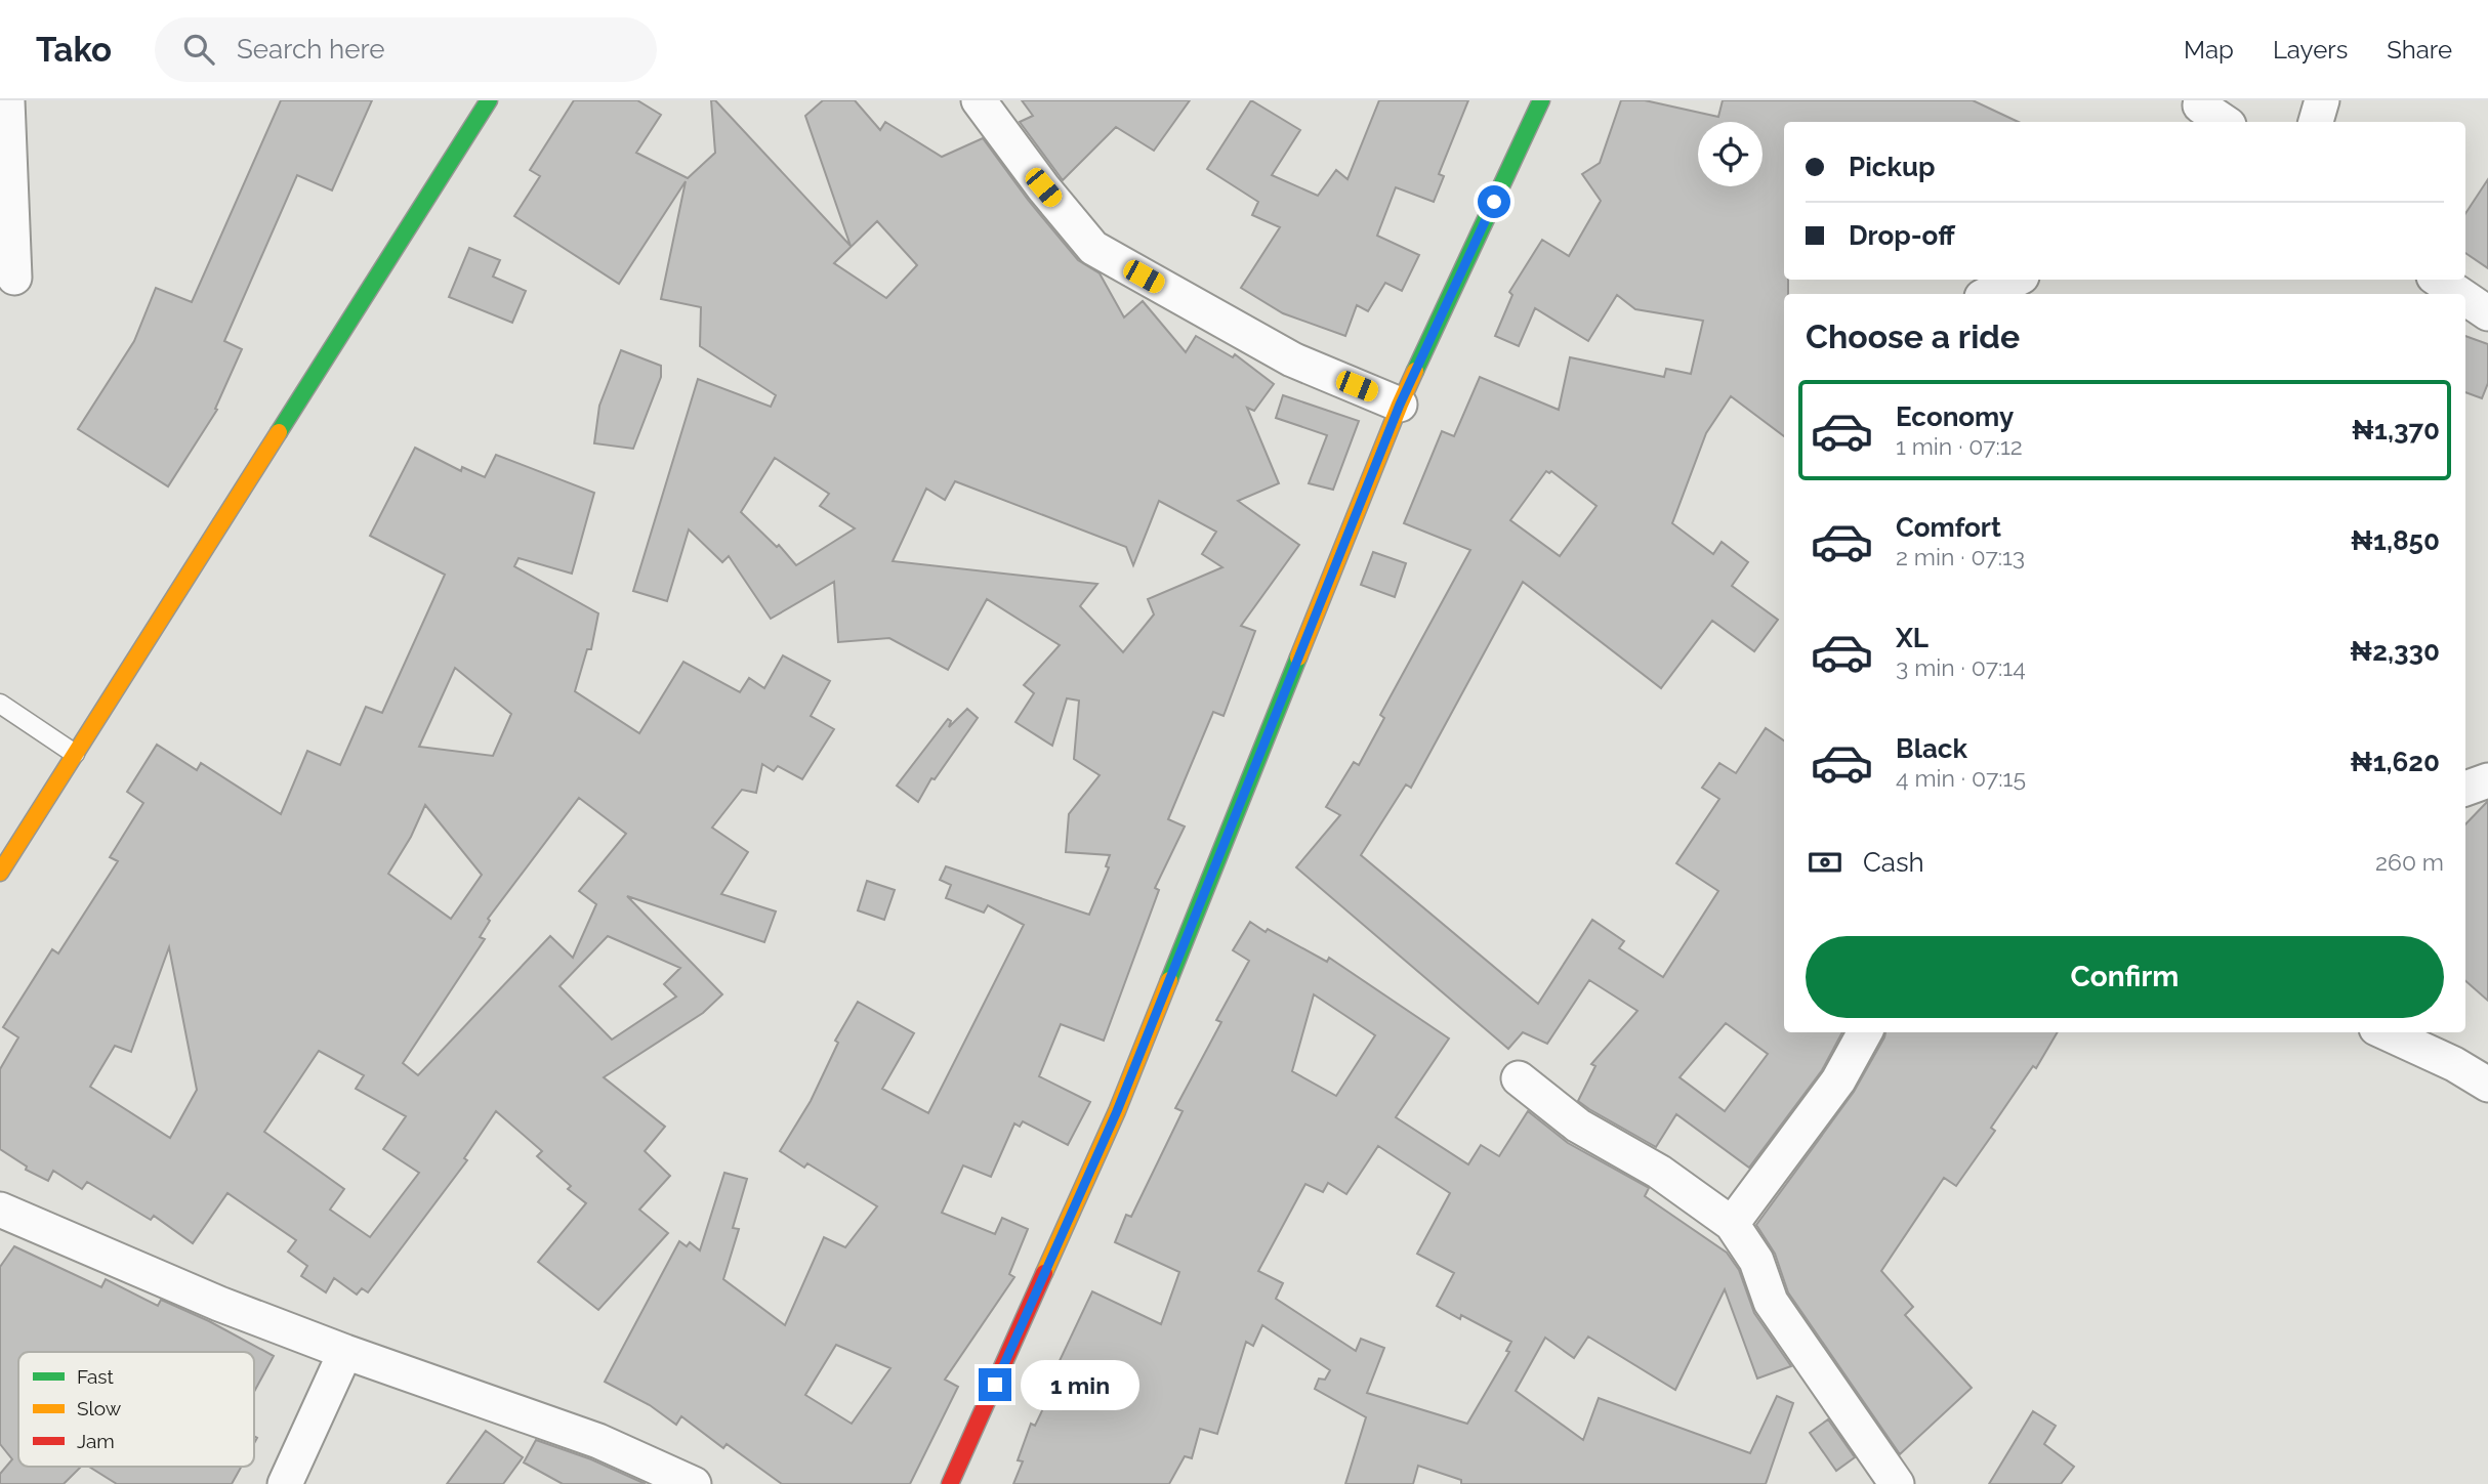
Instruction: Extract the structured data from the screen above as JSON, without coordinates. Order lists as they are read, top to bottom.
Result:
{
  "legend": ["Fast", "Slow", "Jam"],
  "page": {
    "header": "Tako",
    "search": "Search here",
    "nav": ["Map", "Layers", "Share"],
    "banner": ["Pickup", "Drop-off"],
    "heading": "Choose a ride",
    "list": [
      {
        "name": "Economy",
        "note": "1 min · 07:12",
        "value": "₦1,370"
      },
      {
        "name": "Comfort",
        "note": "2 min · 07:13",
        "value": "₦1,850"
      },
      {
        "name": "XL",
        "note": "3 min · 07:14",
        "value": "₦2,330"
      },
      {
        "name": "Black",
        "note": "4 min · 07:15",
        "value": "₦1,620"
      }
    ],
    "pay": ["Cash", "260 m"],
    "buttons": "Confirm",
    "bubble": "1 min"
  }
}
